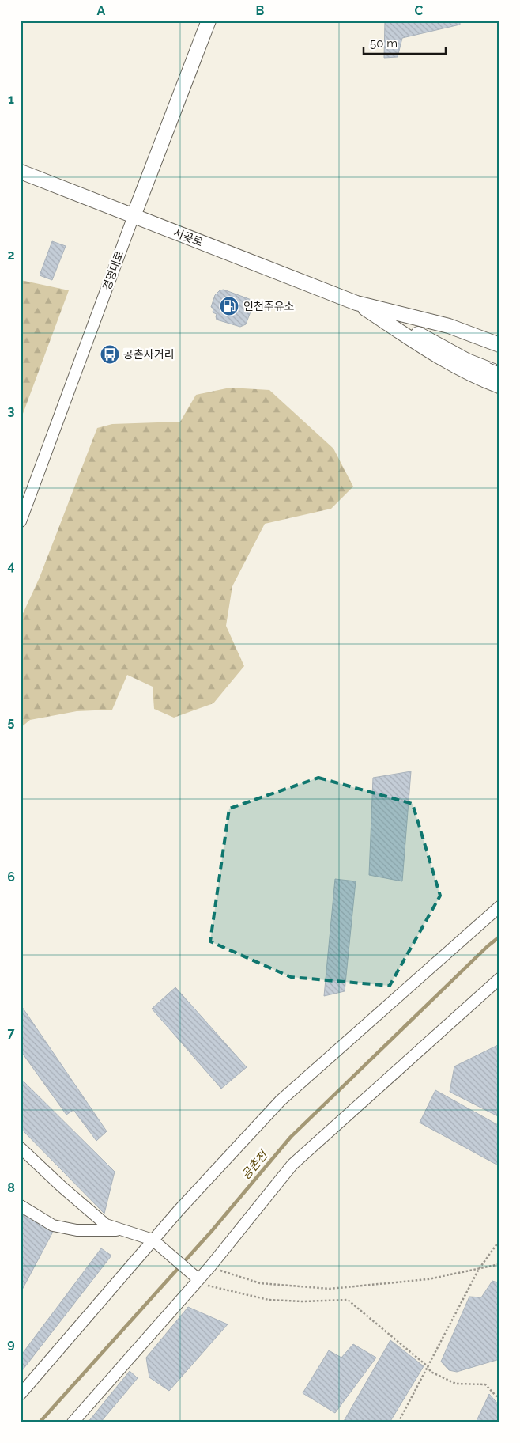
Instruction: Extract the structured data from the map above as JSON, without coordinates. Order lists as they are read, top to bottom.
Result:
{
  "streets": {
    "main road": ["서곶로", "경명대로"]
  },
  "crossings": [
    ["서곶로", "경명대로"]
  ],
  "water": ["공촌천"],
  "places": {
    "fuel station": ["인천주유소"],
    "bus stop": ["공촌사거리"]
  },
  "scale_bar": "50 m",
  "grid": {
    "columns": ["A", "B", "C"],
    "rows": [
      "1",
      "2",
      "3",
      "4",
      "5",
      "6",
      "7",
      "8",
      "9"
    ]
  }
}
